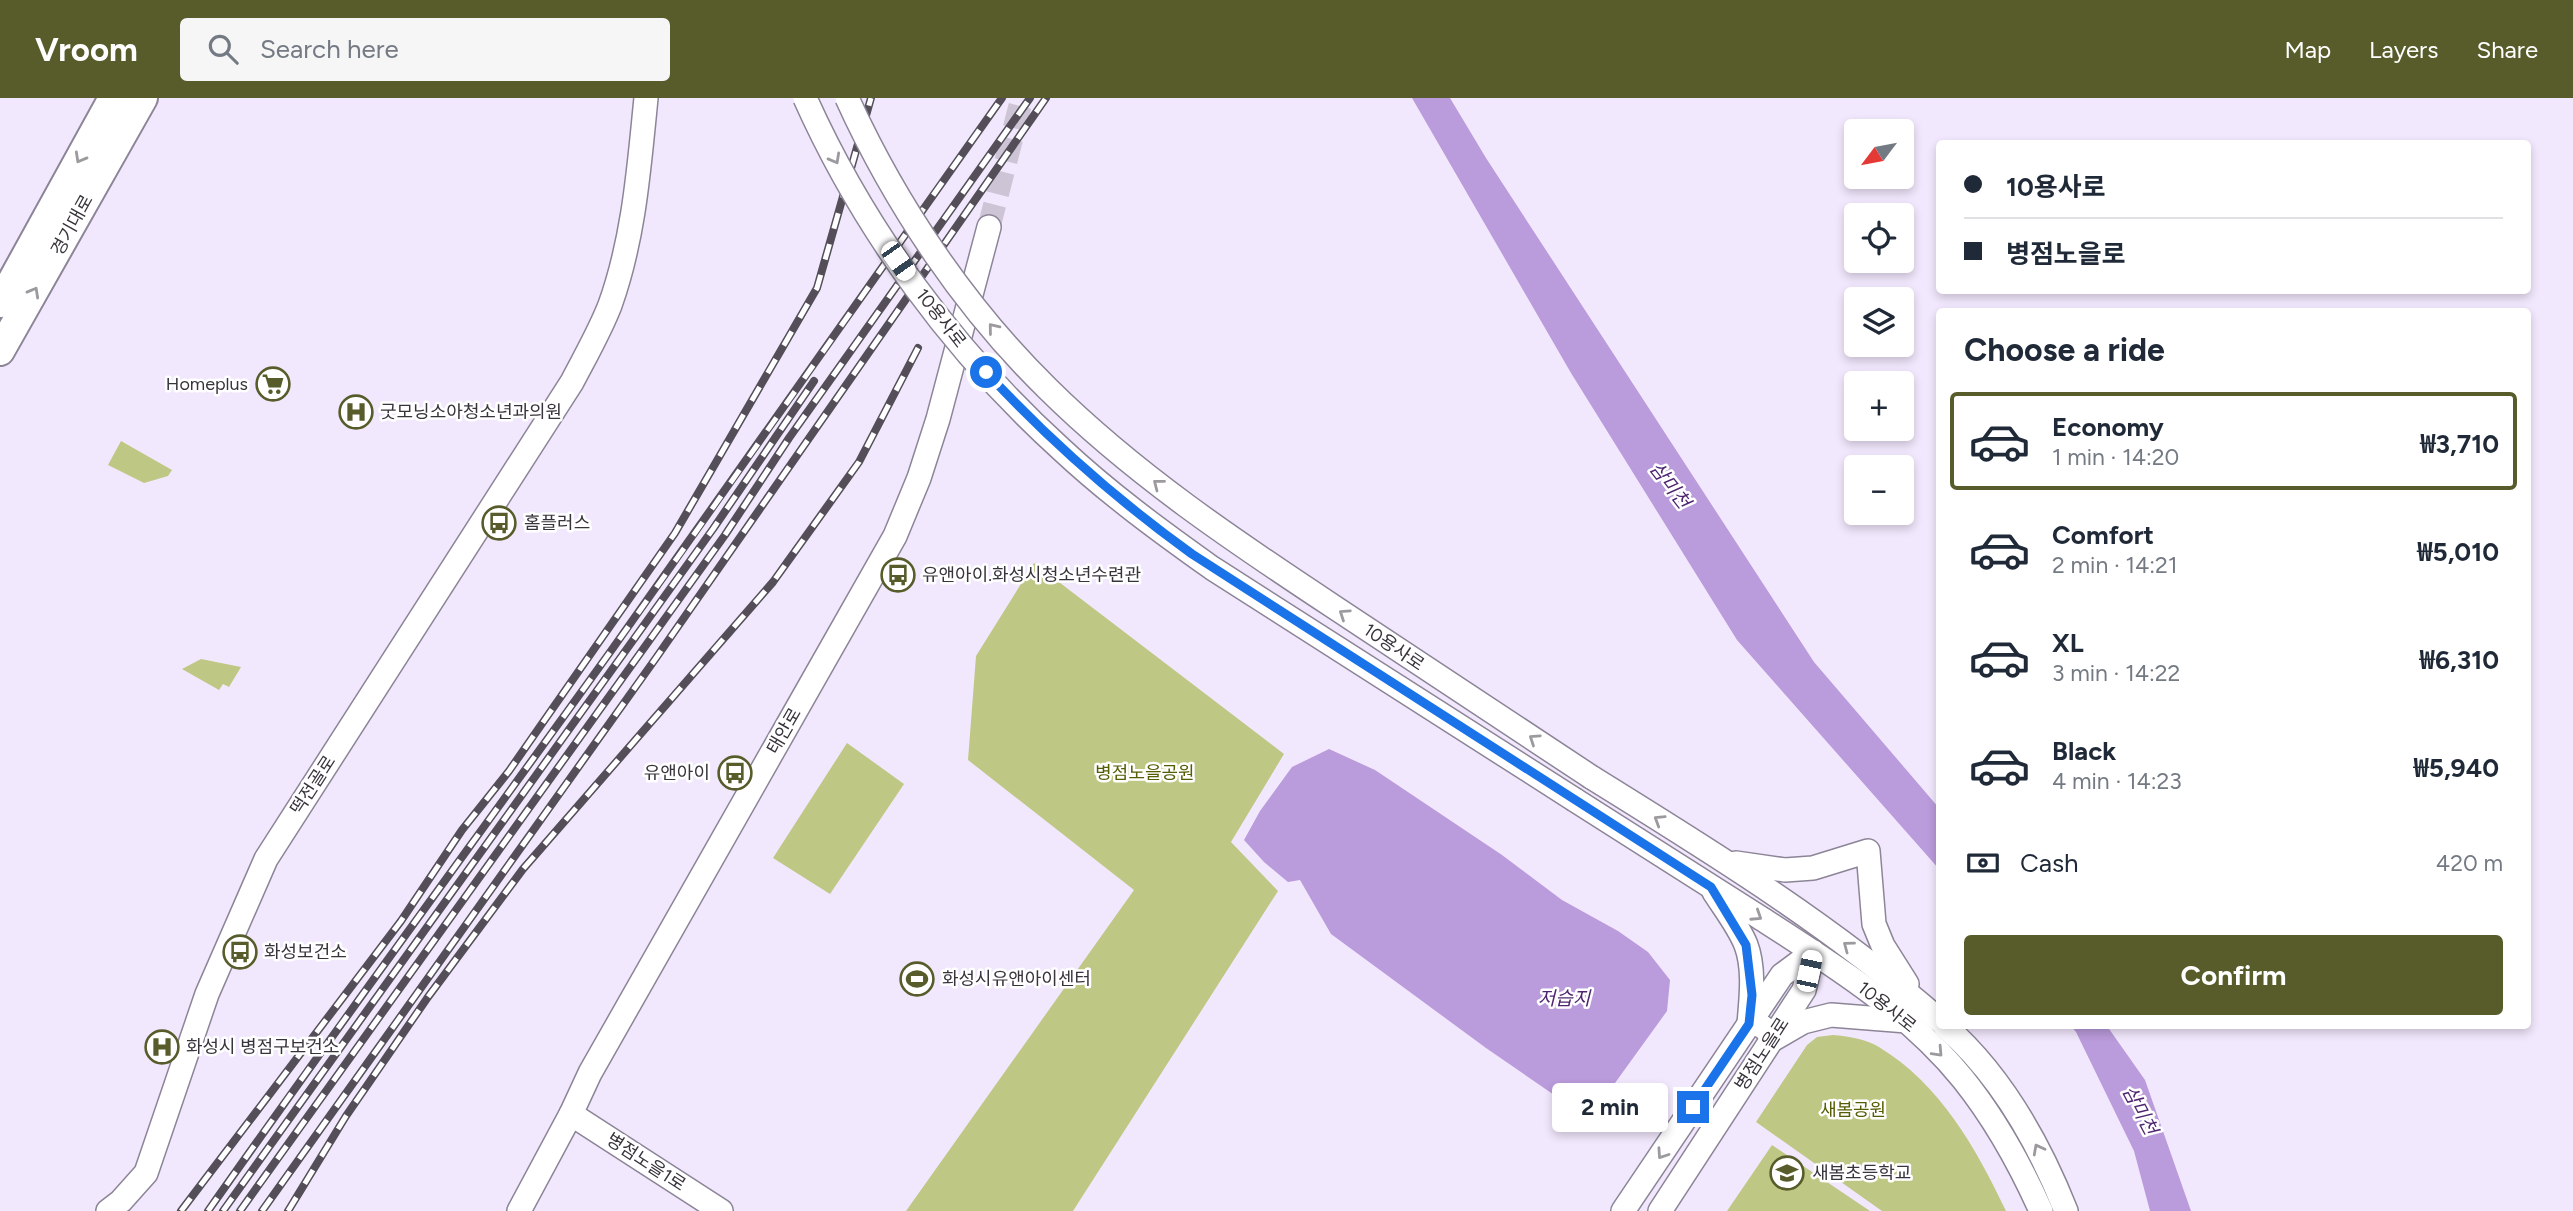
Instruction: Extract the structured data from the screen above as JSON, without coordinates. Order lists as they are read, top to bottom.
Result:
{
  "streets": {
    "main road": ["경기대로"],
    "street": [
      "10용사로",
      "태안로",
      "떡전골로",
      "병점노을로",
      "병점노을1로"
    ]
  },
  "crossings": [
    ["10용사로", "병점노을로"],
    ["태안로", "병점노을1로"]
  ],
  "water": ["삼미천", "저습지"],
  "parks": ["병점노을공원", "새봄공원"],
  "places": {
    "supermarket": ["Homeplus"],
    "hospital": ["굿모닝소아청소년과의원", "화성시 병점구보건소"],
    "bus stop": [
      "홈플러스",
      "유앤아이.화성시청소년수련관",
      "유앤아이",
      "화성보건소"
    ],
    "sports": ["화성시유앤아이센터"],
    "school or university": ["새봄초등학교"]
  },
  "north": "bottom left",
  "page": {
    "header": "Vroom",
    "search": "Search here",
    "nav": ["Map", "Layers", "Share"],
    "map_buttons": ["+", "−"],
    "banner": ["10용사로", "병점노을로"],
    "heading": "Choose a ride",
    "list": [
      {
        "name": "Economy",
        "note": "1 min · 14:20",
        "value": "₩3,710"
      },
      {
        "name": "Comfort",
        "note": "2 min · 14:21",
        "value": "₩5,010"
      },
      {
        "name": "XL",
        "note": "3 min · 14:22",
        "value": "₩6,310"
      },
      {
        "name": "Black",
        "note": "4 min · 14:23",
        "value": "₩5,940"
      }
    ],
    "pay": ["Cash", "420 m"],
    "buttons": "Confirm",
    "bubble": "2 min"
  }
}
